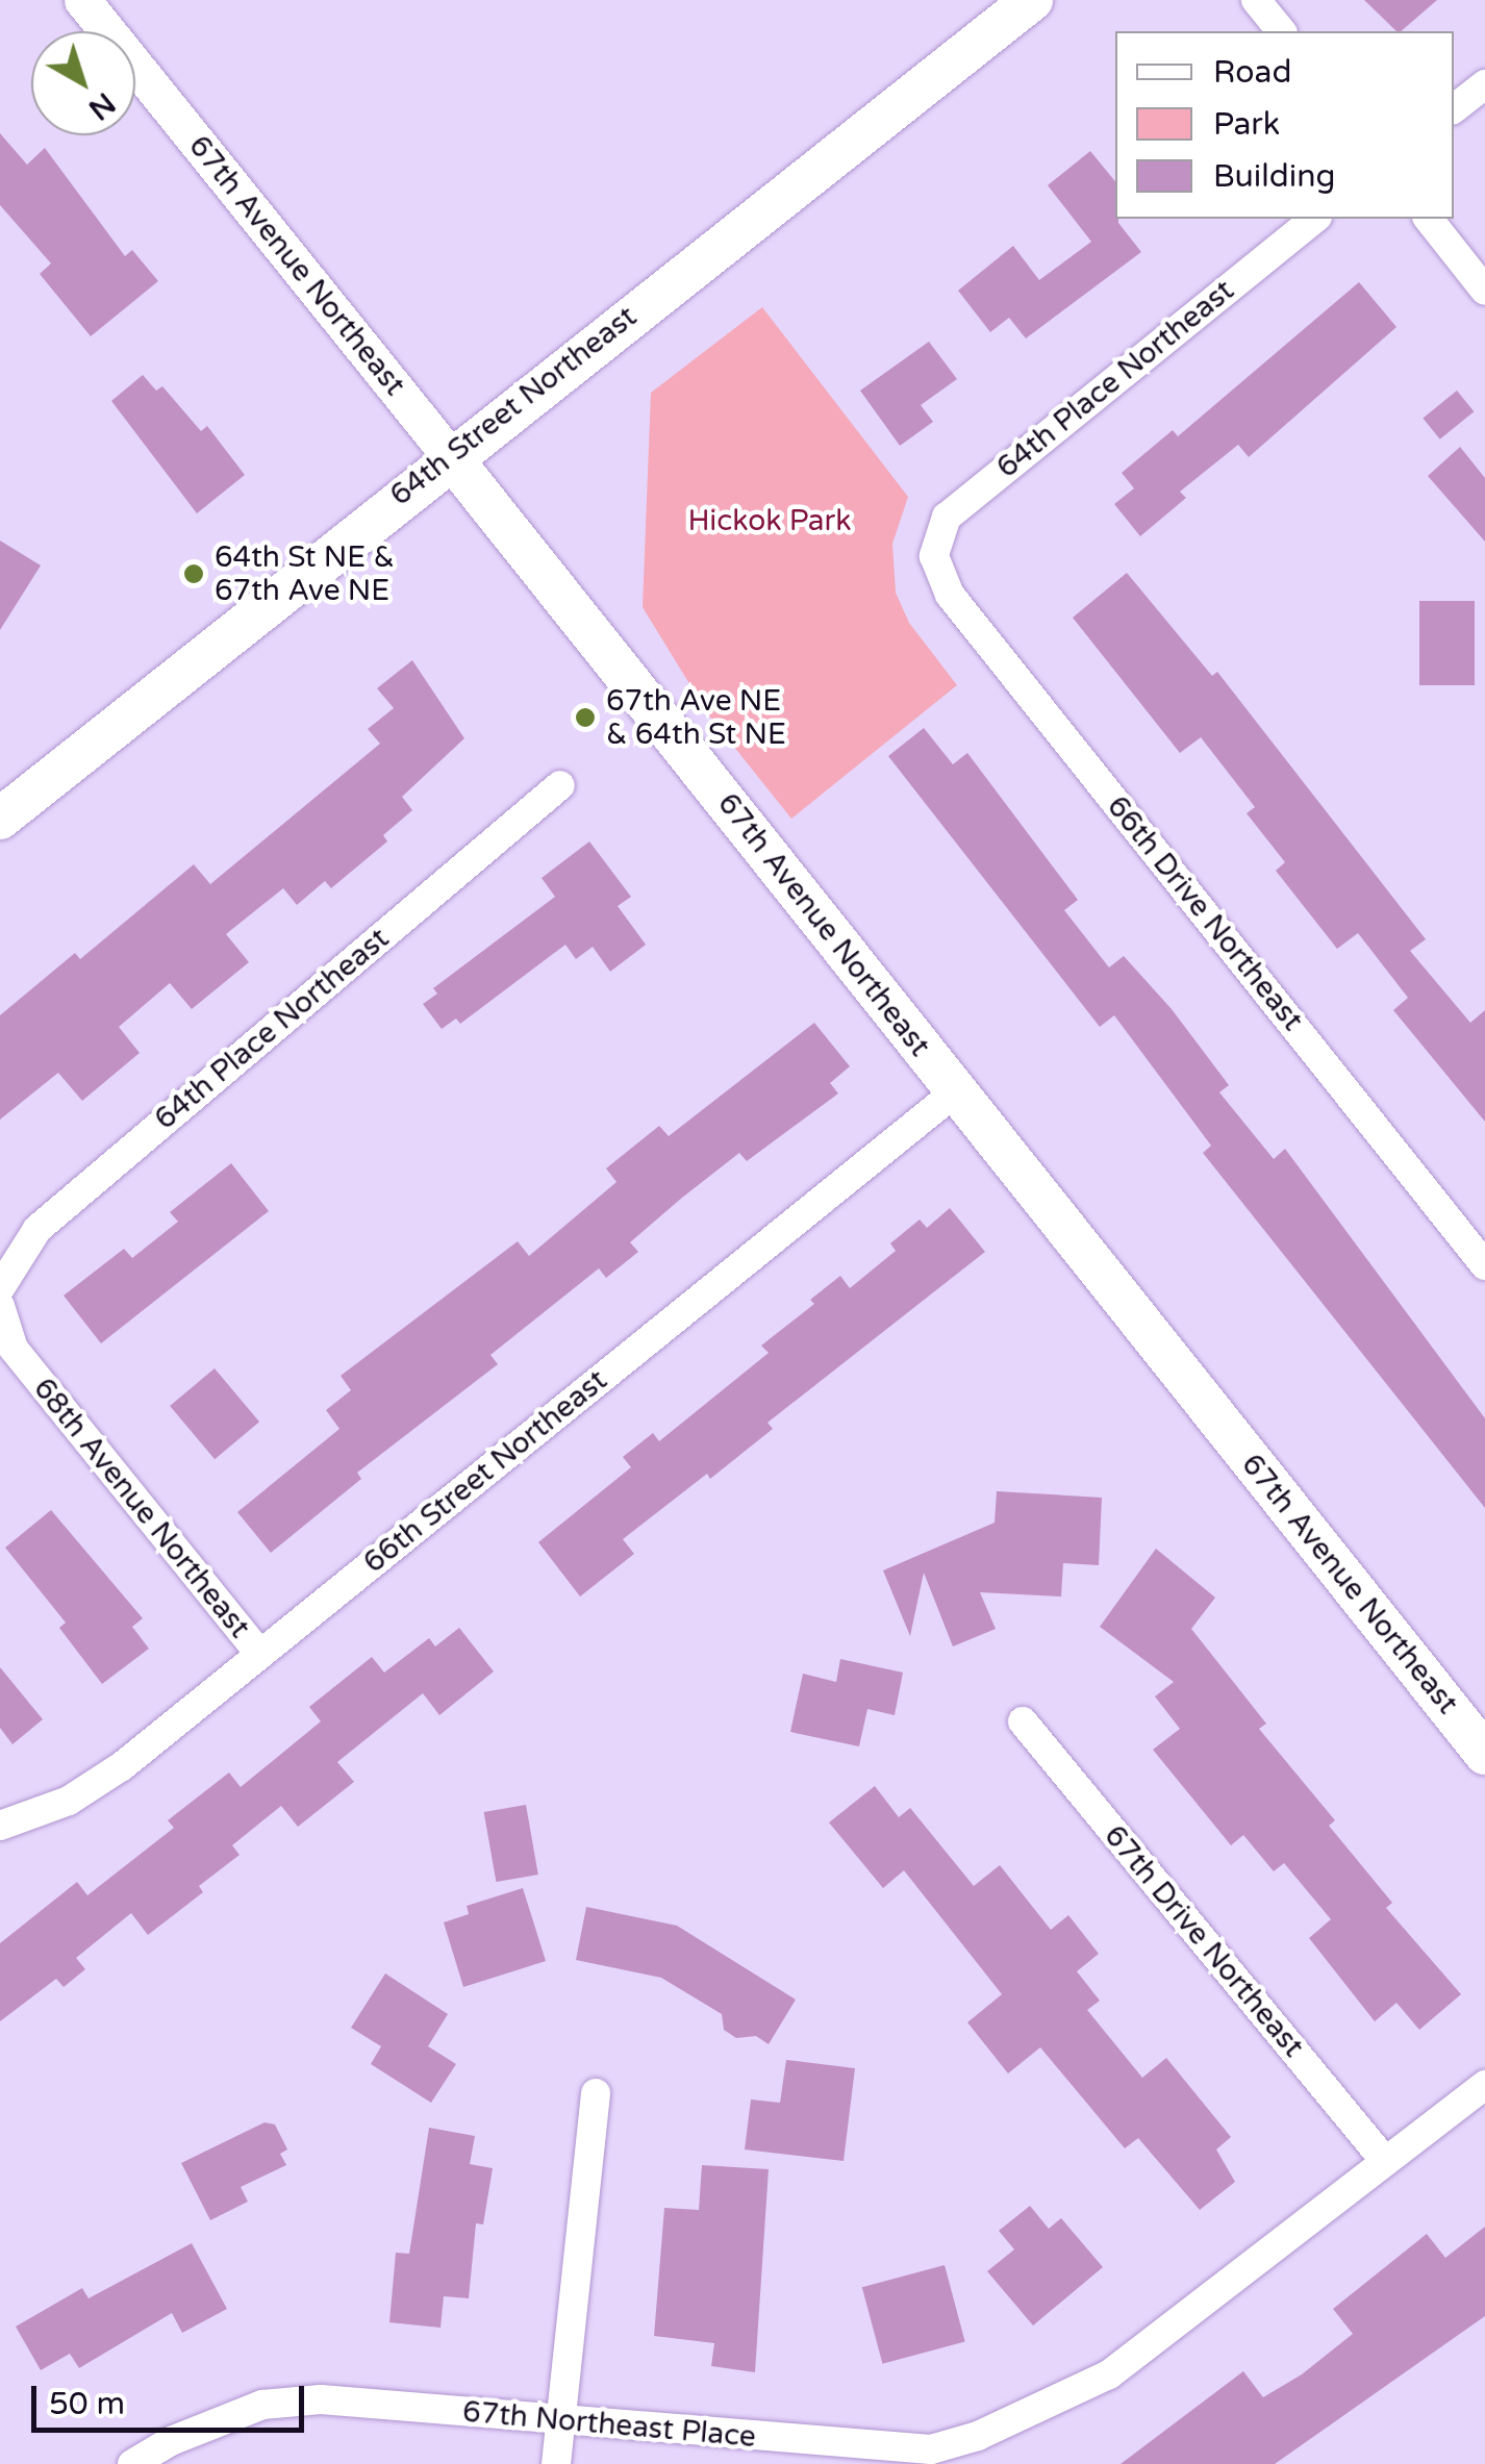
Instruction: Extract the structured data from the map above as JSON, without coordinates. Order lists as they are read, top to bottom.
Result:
{
  "streets": {
    "main road": ["67th Avenue Northeast", "64th Street Northeast"],
    "street": [
      "64th Place Northeast",
      "66th Drive Northeast",
      "66th Street Northeast",
      "68th Avenue Northeast",
      "67th Drive Northeast",
      "67th Northeast Place"
    ]
  },
  "crossings": [
    ["67th Avenue Northeast", "64th Street Northeast"],
    ["67th Avenue Northeast", "66th Street Northeast"],
    ["64th Place Northeast", "66th Drive Northeast"],
    ["66th Street Northeast", "68th Avenue Northeast"],
    ["67th Drive Northeast", "67th Northeast Place"]
  ],
  "parks": ["Hickok Park"],
  "places": ["64th St NE & 67th Ave NE", "67th Ave NE & 64th St NE"],
  "legend": ["Road", "Park", "Building"],
  "scale_bar": "50 m",
  "north": "bottom right"
}
